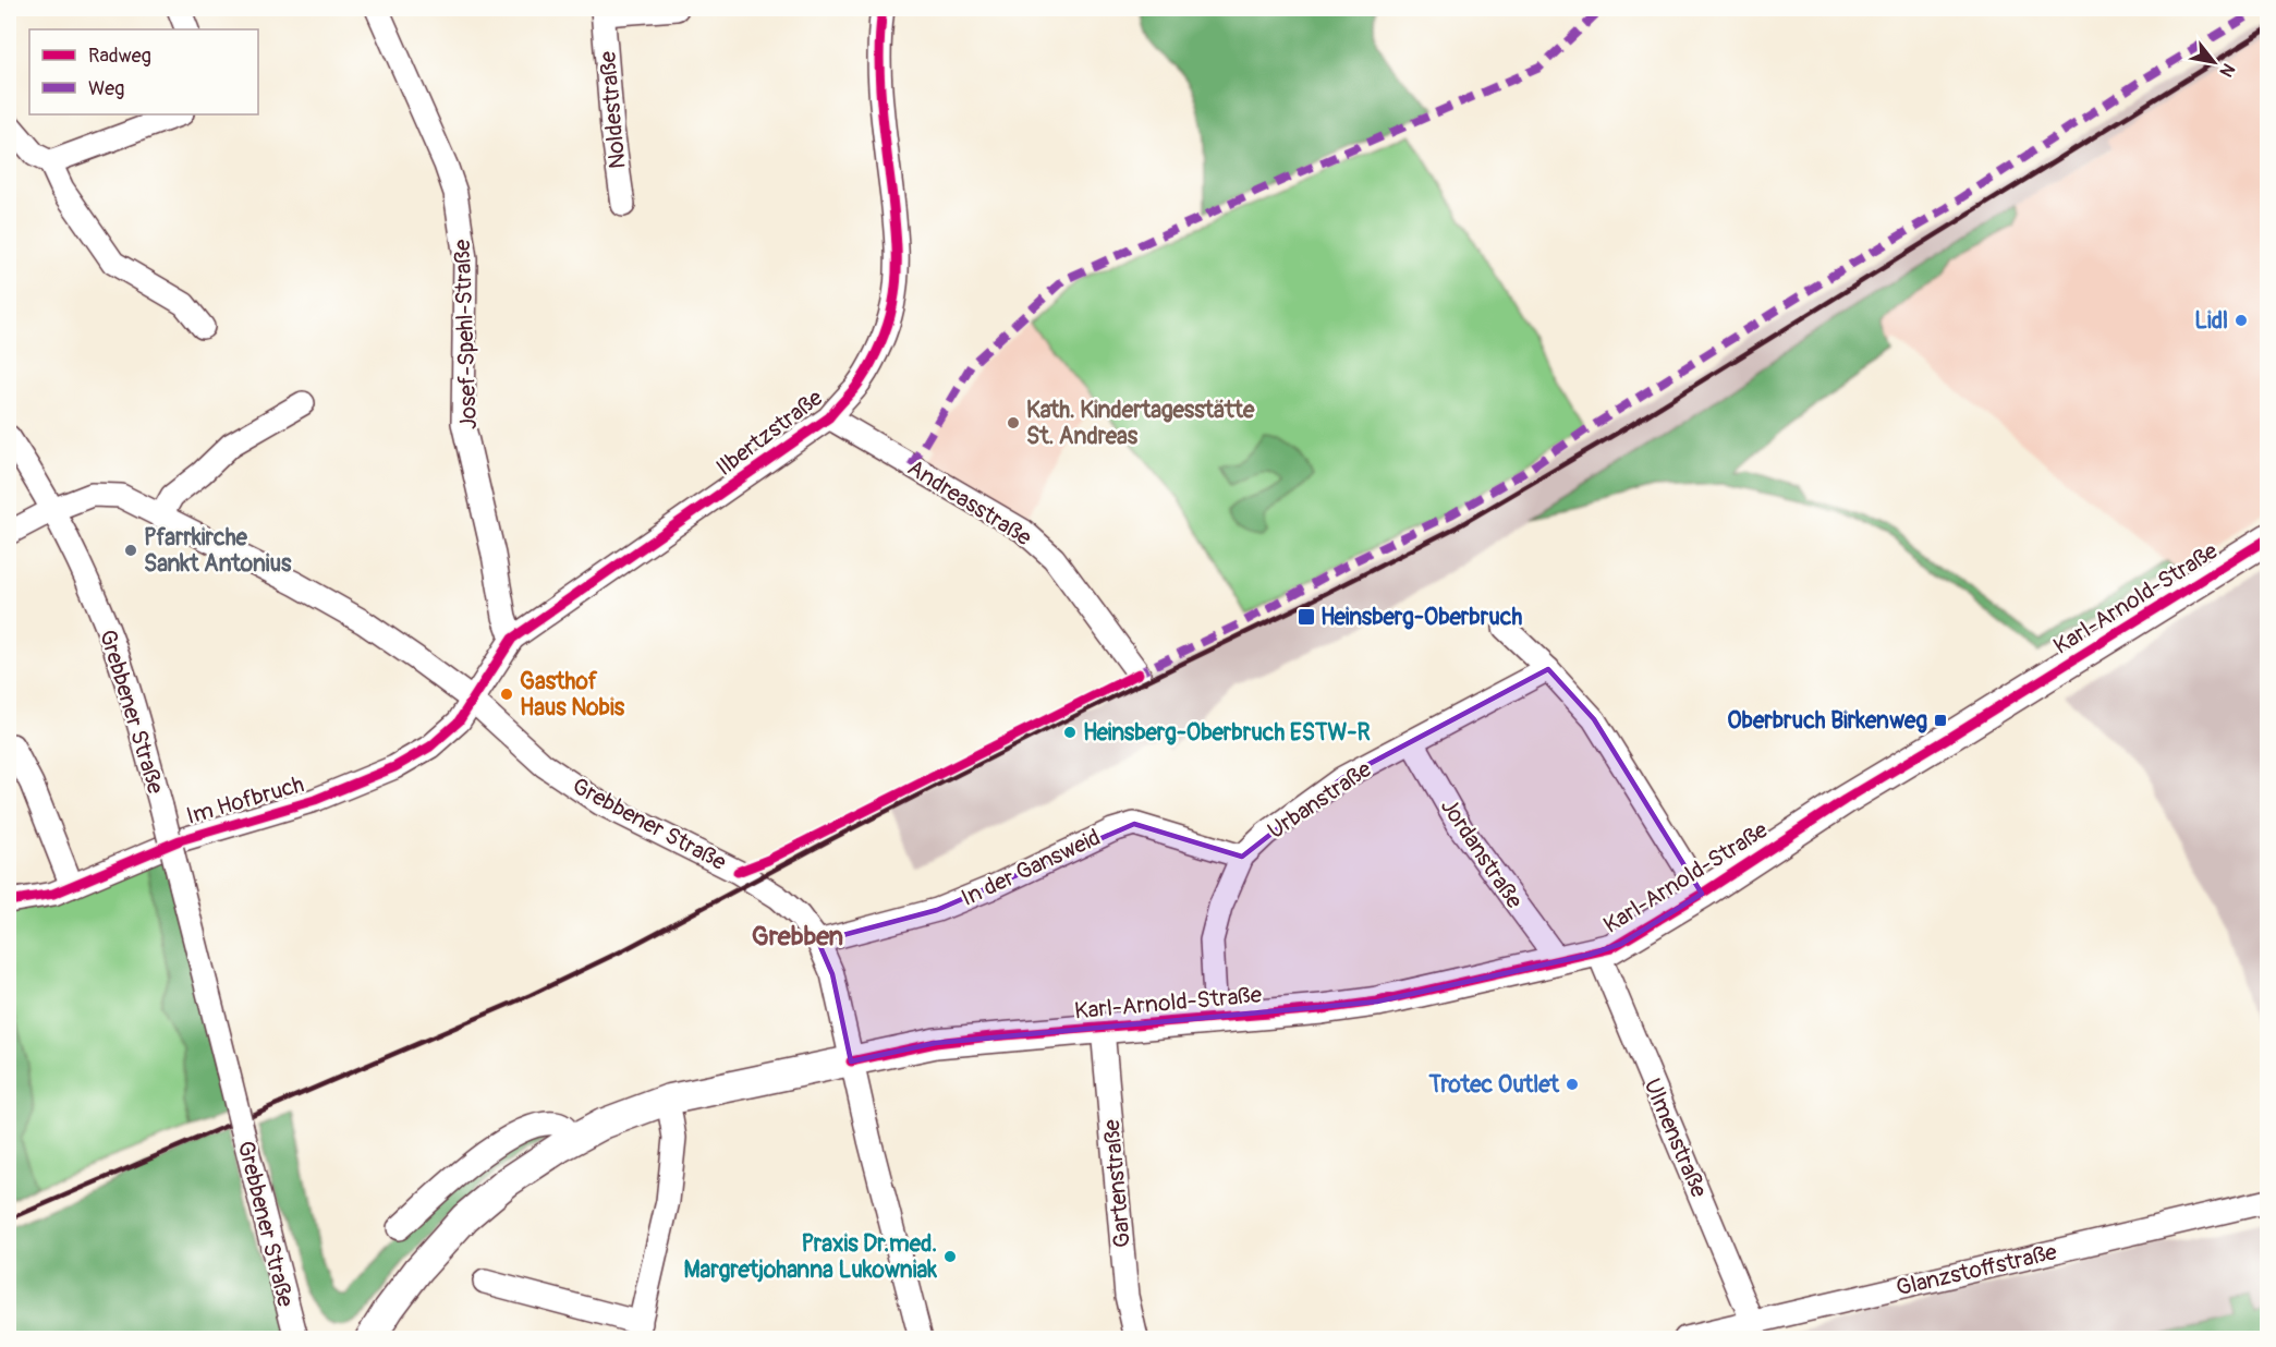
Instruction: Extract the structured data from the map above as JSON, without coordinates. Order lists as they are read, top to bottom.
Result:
{
  "streets": {
    "main road": ["Karl-Arnold-Straße"],
    "street": [
      "Noldestraße",
      "Josef-Spehl-Straße",
      "Ilbertzstraße",
      "Andreasstraße",
      "Grebbener Straße",
      "Im Hofbruch",
      "Urbanstraße",
      "Jordanstraße",
      "In der Gansweid",
      "Ulmenstraße",
      "Gartenstraße",
      "Glanzstoffstraße"
    ]
  },
  "crossings": [
    ["Josef-Spehl-Straße", "Ilbertzstraße"],
    ["Ilbertzstraße", "Andreasstraße"],
    ["Karl-Arnold-Straße", "Grebbener Straße"],
    ["Karl-Arnold-Straße", "Urbanstraße"],
    ["Karl-Arnold-Straße", "Jordanstraße"],
    ["Karl-Arnold-Straße", "Ulmenstraße"],
    ["Karl-Arnold-Straße", "Gartenstraße"],
    ["Grebbener Straße", "Im Hofbruch"],
    ["Grebbener Straße", "In der Gansweid"],
    ["Urbanstraße", "Jordanstraße"],
    ["Urbanstraße", "In der Gansweid"],
    ["Ulmenstraße", "Glanzstoffstraße"]
  ],
  "districts": ["Grebben"],
  "places": {
    "other": [
      "Lidl",
      "Kath. Kindertagesstätte St. Andreas",
      "Pfarrkirche Sankt Antonius",
      "Gasthof Haus Nobis",
      "Heinsberg-Oberbruch ESTW-R",
      "Trotec Outlet",
      "Praxis Dr.med. Margretjohanna Lukowniak"
    ],
    "transit": ["Heinsberg-Oberbruch", "Oberbruch Birkenweg"]
  },
  "legend": ["Radweg", "Weg"],
  "north": "bottom right"
}
